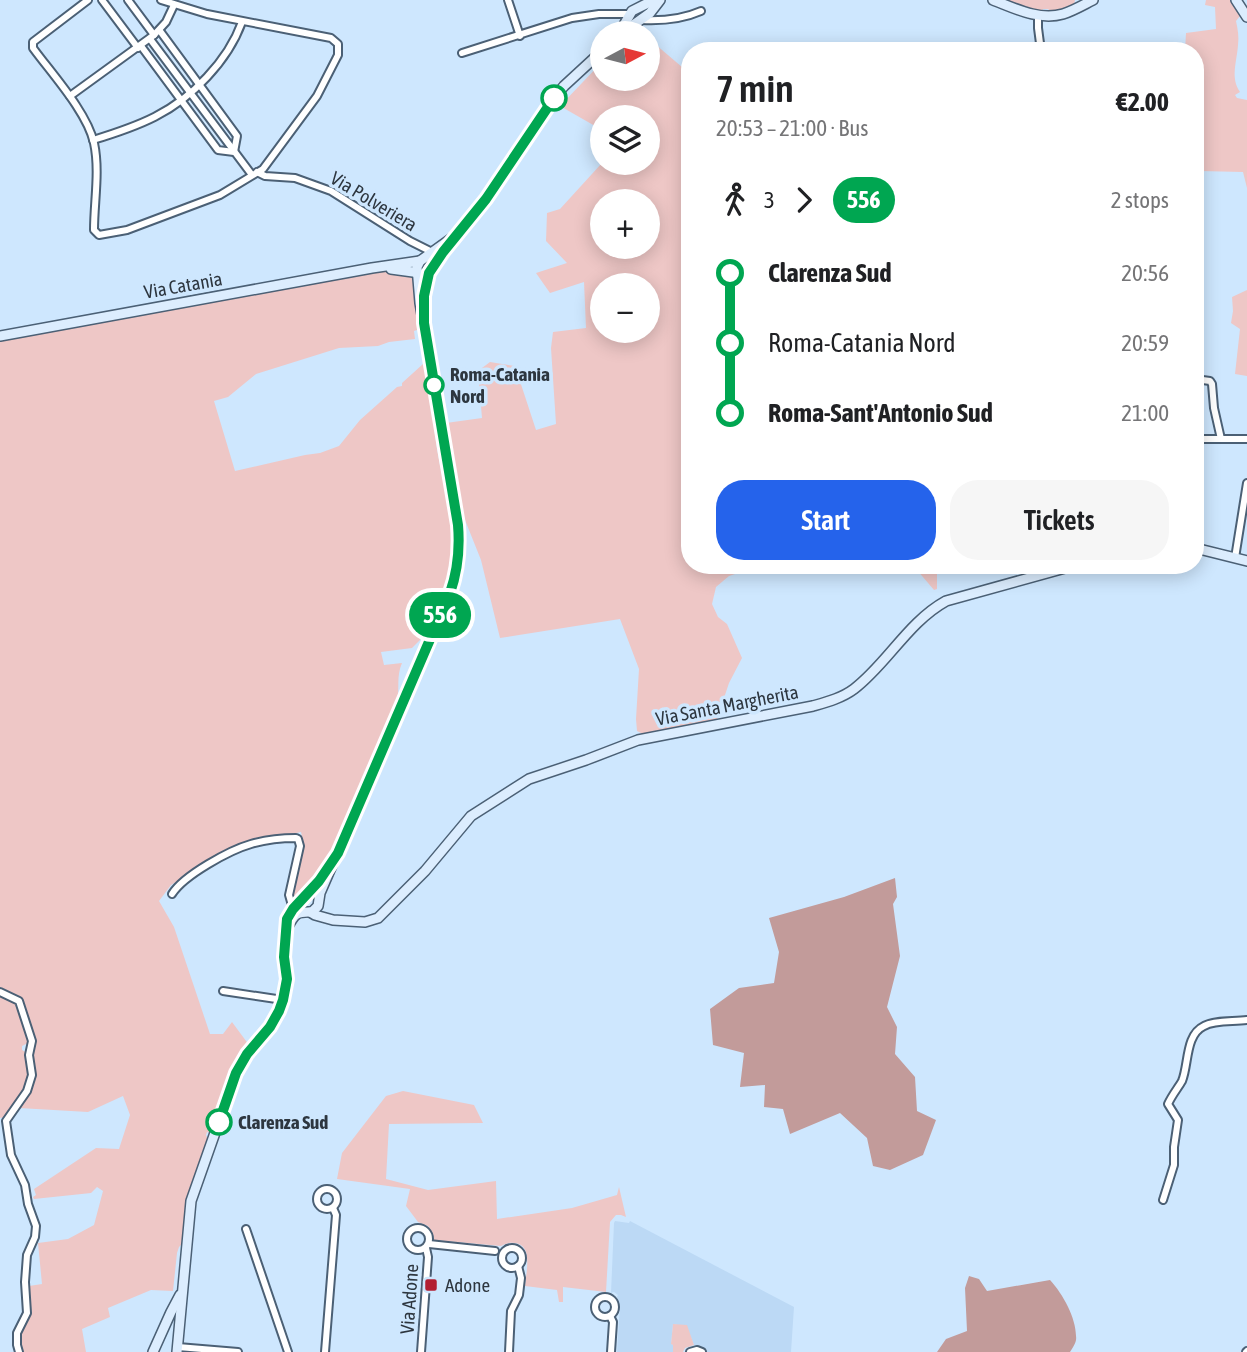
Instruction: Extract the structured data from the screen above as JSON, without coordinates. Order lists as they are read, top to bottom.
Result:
{
  "streets": {
    "street": [
      "Via Polveriera",
      "Via Catania",
      "Via Santa Margherita",
      "Via Adone"
    ]
  },
  "places": {
    "other": ["Roma-Catania Nord", "Clarenza Sud"],
    "transit": ["Adone"]
  },
  "lines": ["bus line 556"],
  "north": "right",
  "page": {
    "on_map": "556",
    "map_buttons": ["+", "−"],
    "heading": ["7 min", "20:53 – 21:00 · Bus", "€2.00"],
    "legs": ["3", "556", "2 stops"],
    "list": [
      {
        "name": "Clarenza Sud",
        "value": "20:56"
      },
      {
        "name": "Roma-Catania Nord",
        "value": "20:59"
      },
      {
        "name": "Roma-Sant'Antonio Sud",
        "value": "21:00"
      }
    ],
    "buttons": ["Start", "Tickets"]
  }
}
